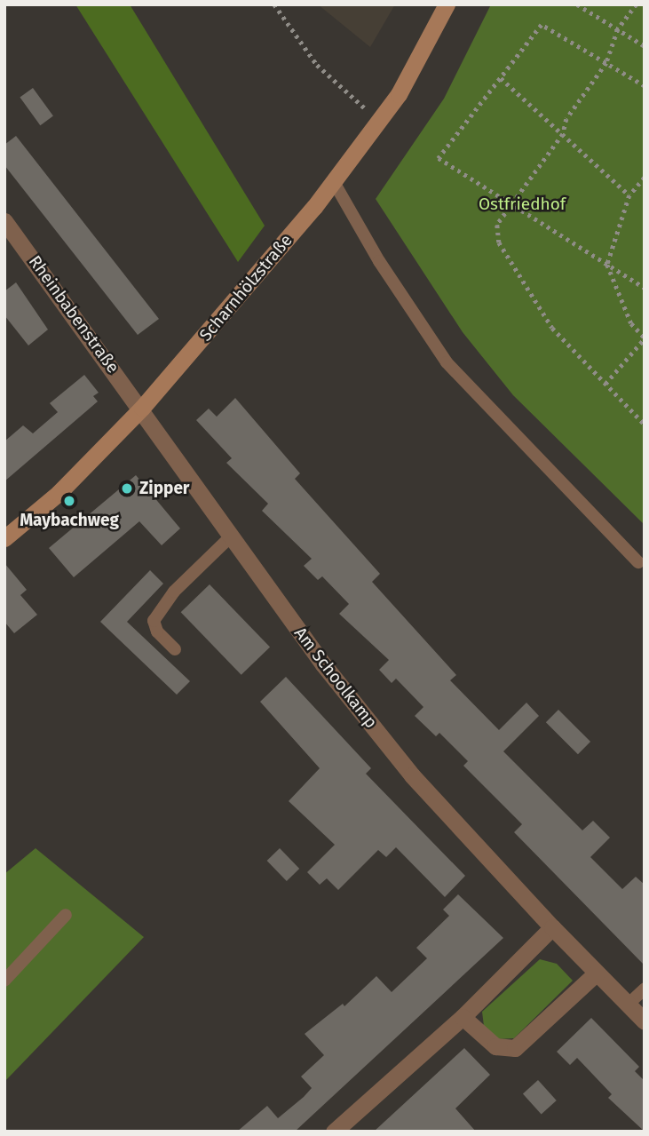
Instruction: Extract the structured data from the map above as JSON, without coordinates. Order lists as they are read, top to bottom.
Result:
{
  "streets": {
    "main road": ["Scharnhölzstraße"],
    "street": ["Rheinbabenstraße", "Am Schoolkamp"]
  },
  "crossings": [
    ["Scharnhölzstraße", "Rheinbabenstraße"],
    ["Scharnhölzstraße", "Am Schoolkamp"],
    ["Rheinbabenstraße", "Am Schoolkamp"]
  ],
  "parks": ["Ostfriedhof"],
  "places": ["Zipper", "Maybachweg"]
}
